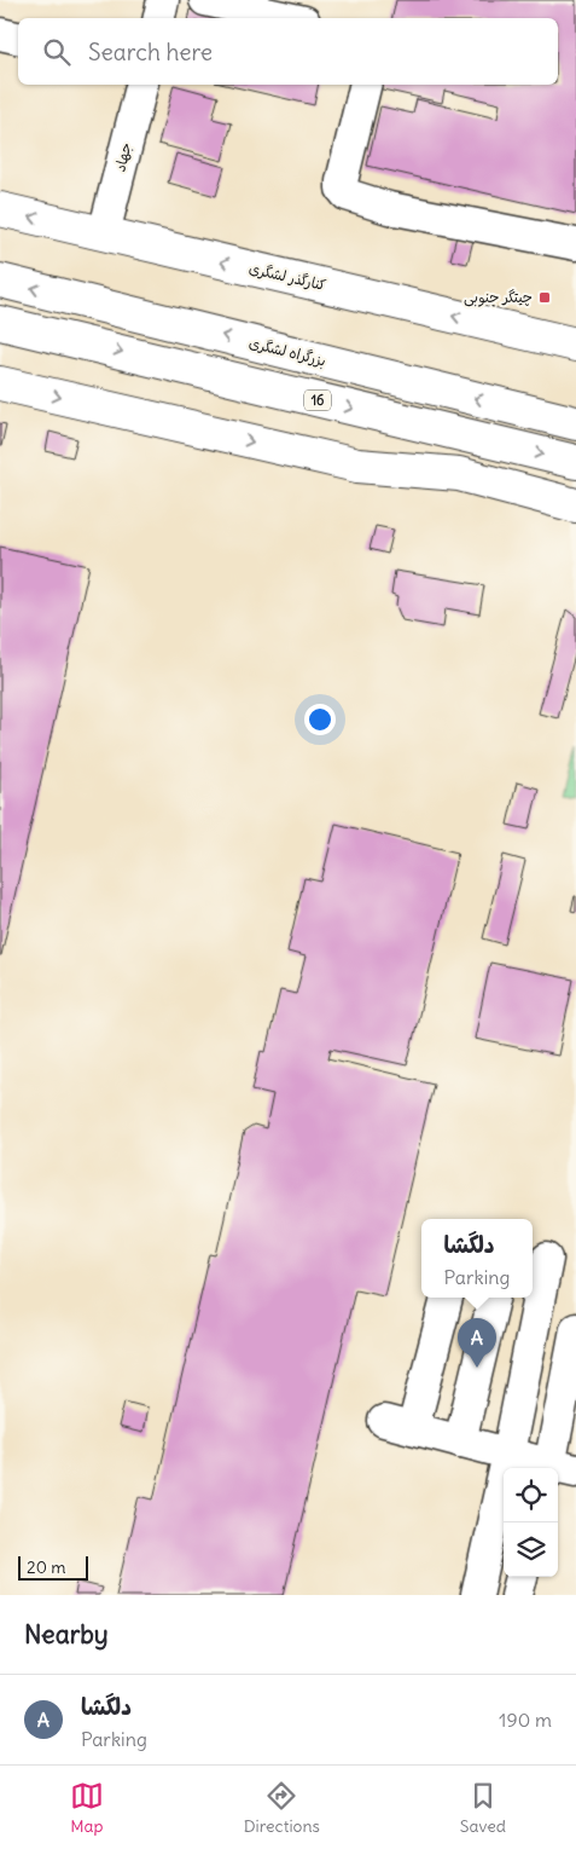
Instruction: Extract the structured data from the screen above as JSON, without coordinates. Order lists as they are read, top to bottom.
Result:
{
  "streets": {
    "main road": ["کنارگذر لشگری", "بزرگراه لشگری", "16"],
    "street": ["جهاد"]
  },
  "crossings": [
    ["جهاد", "کنارگذر لشگری"]
  ],
  "places": {
    "transit": ["چیتگر جنوبی"]
  },
  "scale_bar": "20 m",
  "page": {
    "search": "Search here",
    "popup": ["دلگشا", "Parking"],
    "pins": "A",
    "scale": "20 m",
    "heading": "Nearby",
    "list": [
      {
        "mark": "A",
        "name": "دلگشا",
        "note": "Parking",
        "value": "190 m"
      }
    ],
    "nav": ["Map", "Directions", "Saved"]
  }
}
